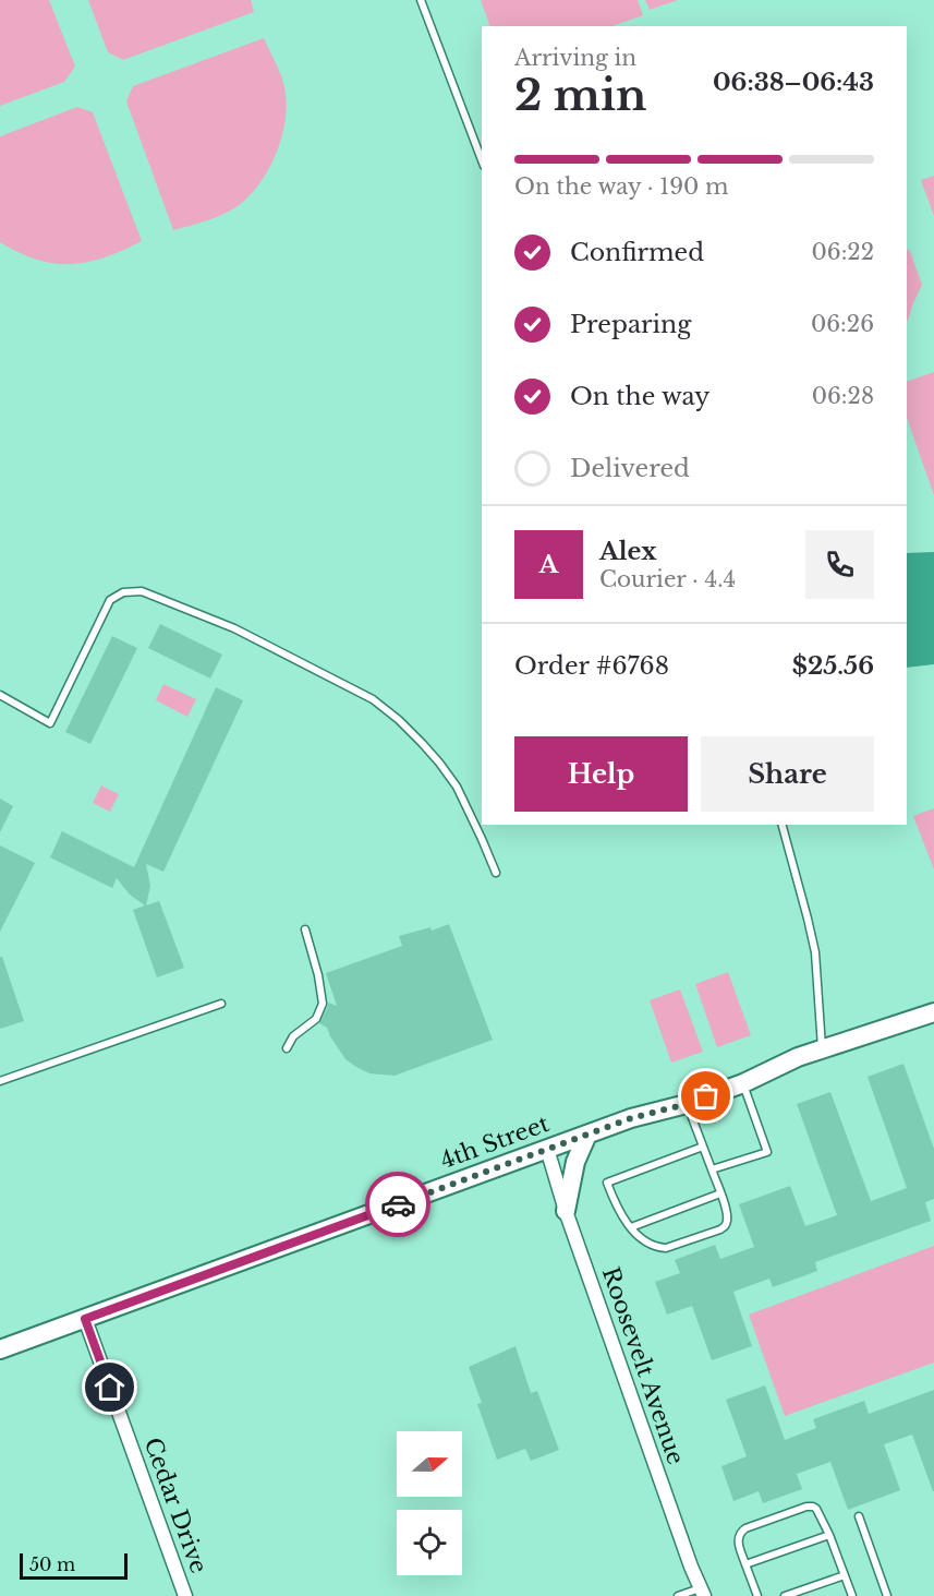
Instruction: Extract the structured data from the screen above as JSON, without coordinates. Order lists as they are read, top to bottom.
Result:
{
  "streets": {
    "street": ["4th Street", "Roosevelt Avenue", "Cedar Drive"]
  },
  "crossings": [
    ["4th Street", "Roosevelt Avenue"],
    ["4th Street", "Cedar Drive"]
  ],
  "scale_bar": "50 m",
  "north": "right",
  "page": {
    "heading": ["2 min", "Arriving in", "06:38–06:43"],
    "panel": [
      "Alex",
      "Courier · 4.4",
      "Order #6768",
      "$25.56"
    ],
    "bar": "On the way · 190 m",
    "list": [
      ["Confirmed", "06:22"],
      ["Preparing", "06:26"],
      ["On the way", "06:28"],
      "Delivered"
    ],
    "round": "A",
    "buttons": ["Help", "Share"],
    "scale": "50 m"
  }
}
